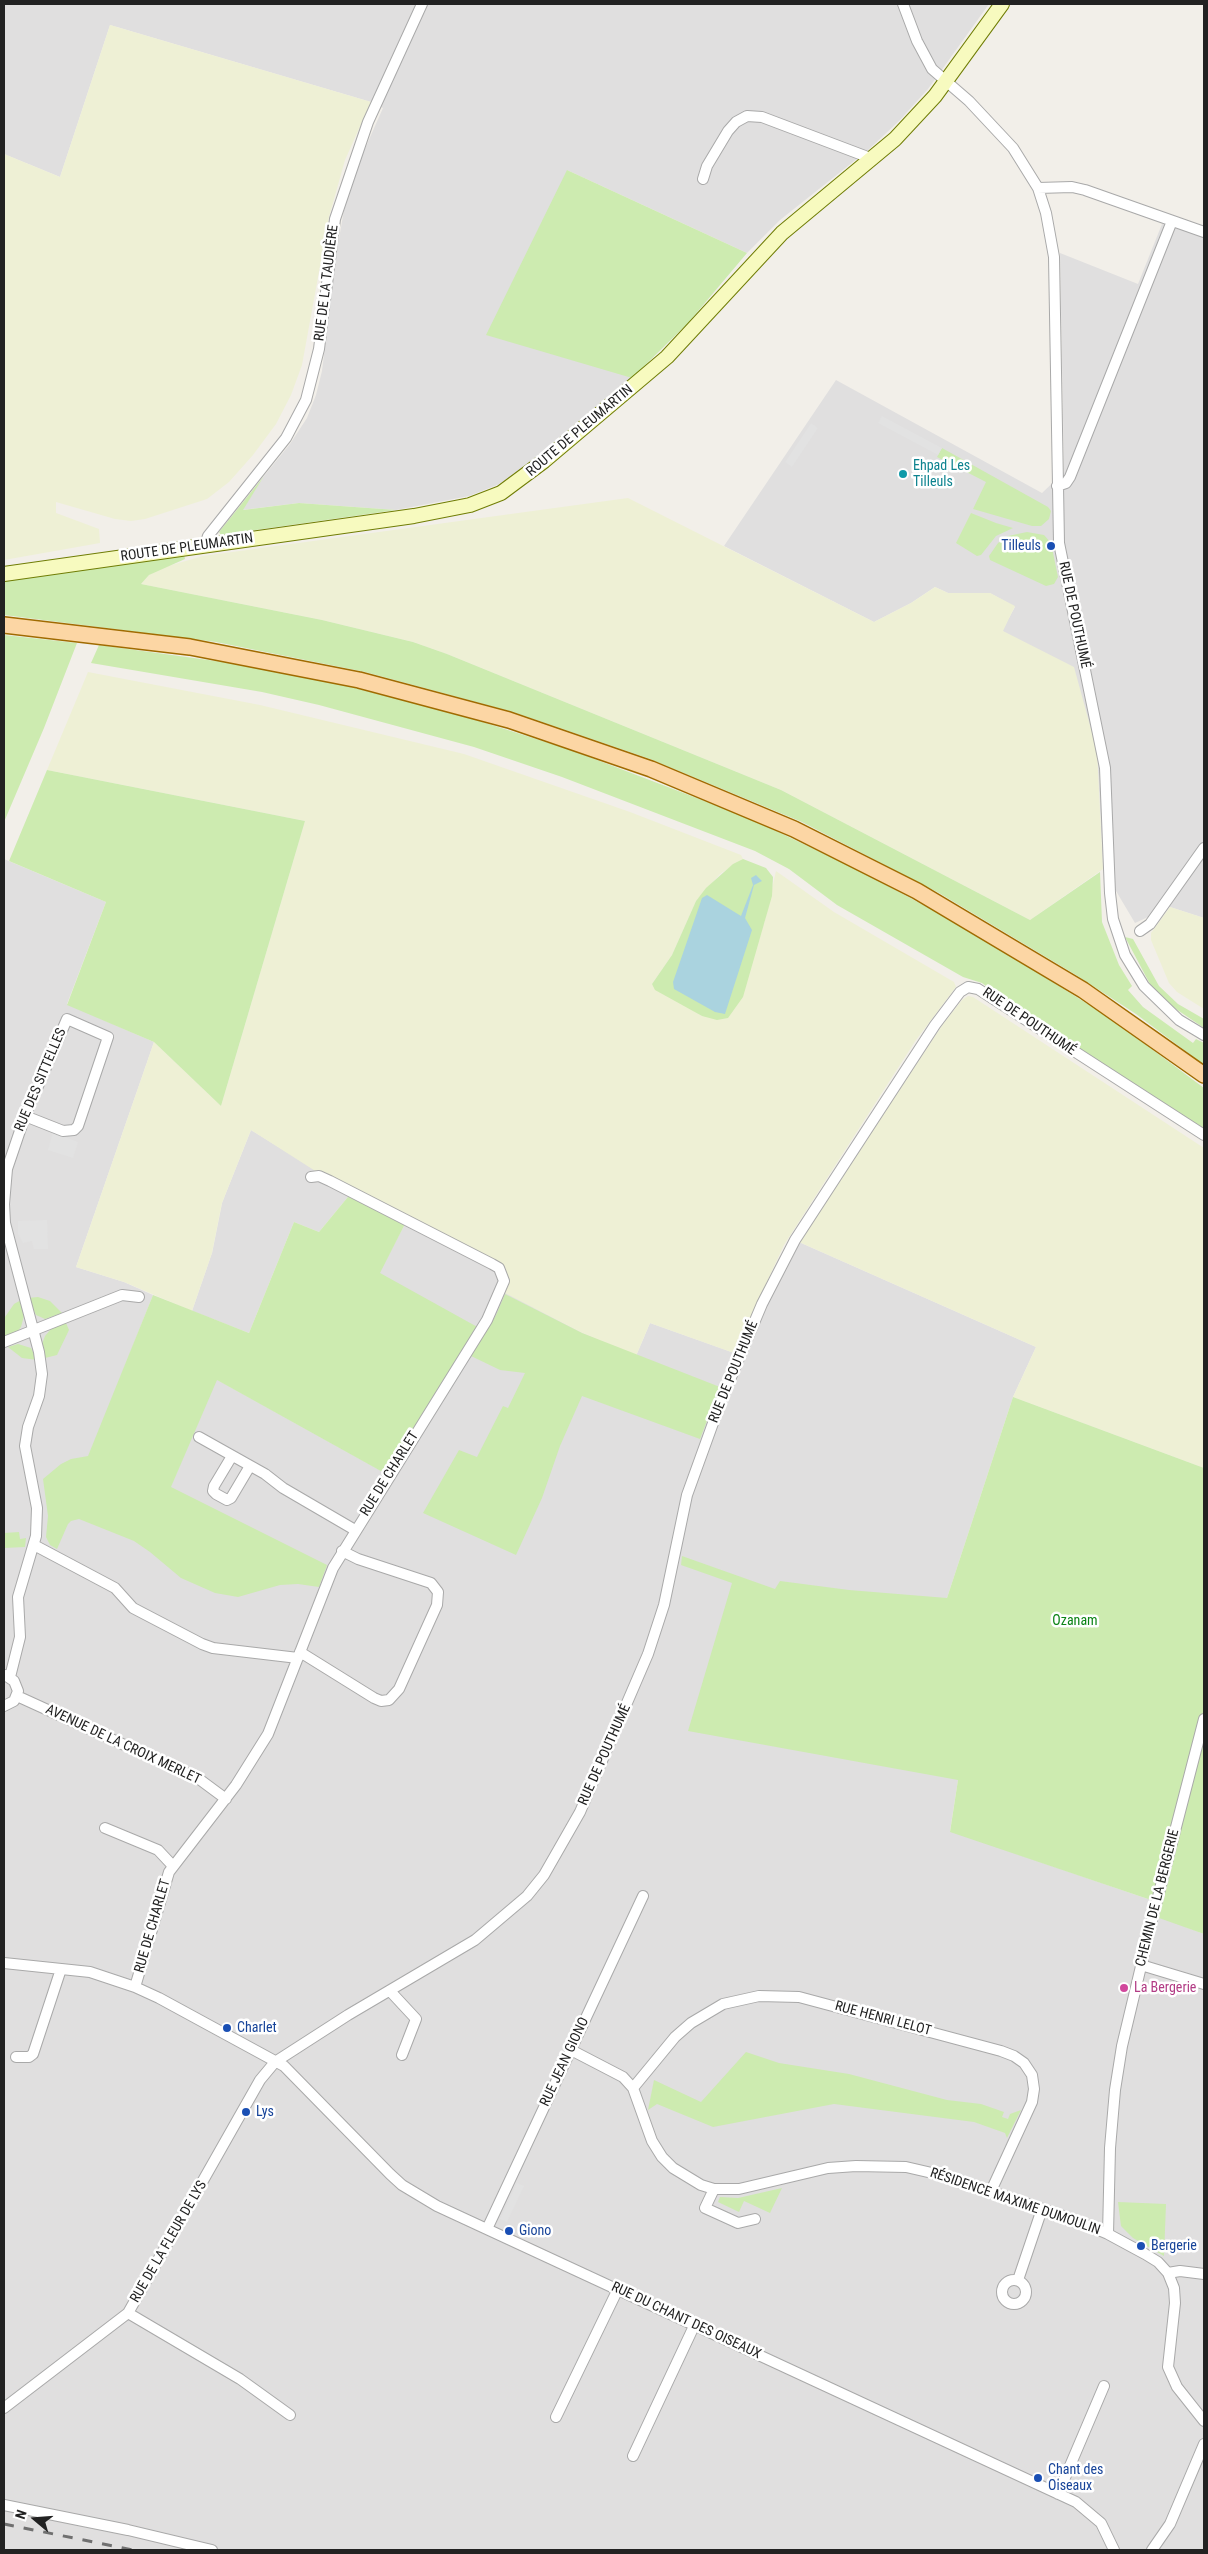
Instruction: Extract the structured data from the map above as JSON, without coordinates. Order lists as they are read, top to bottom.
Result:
{
  "streets": {
    "main road": ["ROUTE DE PLEUMARTIN"],
    "street": [
      "RUE DE LA TAUDIÈRE",
      "RUE DE POUTHUMÉ",
      "RUE DES SITTELLES",
      "RUE DE CHARLET",
      "AVENUE DE LA CROIX MERLET",
      "CHEMIN DE LA BERGERIE",
      "RUE HENRI LELOT",
      "RUE JEAN GIONO",
      "RÉSIDENCE MAXIME DUMOULIN",
      "RUE DE LA FLEUR DE LYS",
      "RUE DU CHANT DES OISEAUX"
    ]
  },
  "crossings": [
    ["RUE DE LA TAUDIÈRE", "ROUTE DE PLEUMARTIN"],
    ["ROUTE DE PLEUMARTIN", "RUE DE POUTHUMÉ"],
    ["RUE DE POUTHUMÉ", "RUE DE LA FLEUR DE LYS"],
    ["RUE DE POUTHUMÉ", "RUE DU CHANT DES OISEAUX"],
    ["RUE DE CHARLET", "AVENUE DE LA CROIX MERLET"],
    ["RUE DE CHARLET", "RUE DU CHANT DES OISEAUX"],
    ["CHEMIN DE LA BERGERIE", "RÉSIDENCE MAXIME DUMOULIN"],
    ["RUE HENRI LELOT", "RÉSIDENCE MAXIME DUMOULIN"],
    ["RUE JEAN GIONO", "RÉSIDENCE MAXIME DUMOULIN"],
    ["RUE JEAN GIONO", "RUE DU CHANT DES OISEAUX"],
    ["RUE DE LA FLEUR DE LYS", "RUE DU CHANT DES OISEAUX"]
  ],
  "parks": ["Ozanam"],
  "places": [
    "Ehpad Les Tilleuls",
    "Tilleuls",
    "La Bergerie",
    "Charlet",
    "Lys",
    "Giono",
    "Bergerie",
    "Chant des Oiseaux"
  ],
  "north": "left"
}
